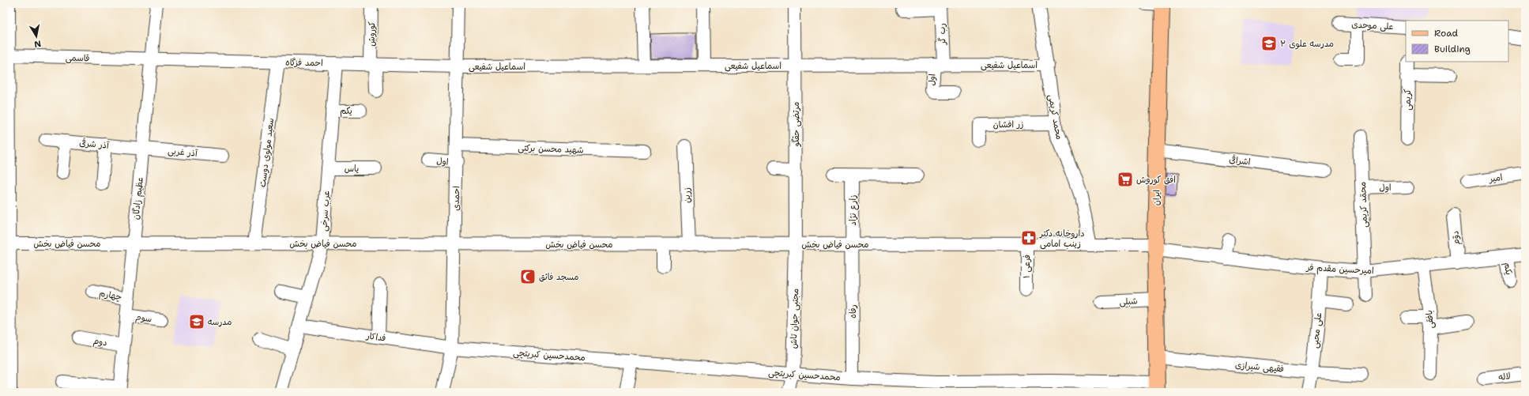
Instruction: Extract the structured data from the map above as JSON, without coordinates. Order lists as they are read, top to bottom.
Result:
{
  "streets": {
    "main road": ["ایران"],
    "street": [
      "علی موحدی",
      "کوروش",
      "رب گر",
      "قاسمی",
      "احمد فزگاه",
      "اسماعیل شفیعی",
      "اول",
      "کریمی",
      "یکم",
      "محمد کریمی",
      "مرتضی حقگو",
      "زر افشان",
      "آذر شرقی",
      "شهید محسن برکتی",
      "آذر غربی",
      "سعید مولوی دوست",
      "اشراقی",
      "یاس",
      "امیر",
      "زرین",
      "عظیم زادگان",
      "احمدی",
      "محمّد کریمی",
      "زارع نژاد",
      "عرب سرخی",
      "دوّم",
      "محسن فیاض بخش",
      "فرعی ۱",
      "امیرحسین مقدم فر",
      "چهارم",
      "شبلی",
      "رفاه",
      "سوم",
      "مجتبی جوان تاش",
      "بافقی",
      "علی محبی",
      "فداکار",
      "دوم",
      "محمدحسین کبریتچی",
      "فقیهی شیرازی",
      "لاله"
    ]
  },
  "crossings": [
    ["کوروش", "احمد فزگاه"],
    ["رب گر", "اسماعیل شفیعی"],
    ["رب گر", "اول"],
    ["قاسمی", "احمد فزگاه"],
    ["قاسمی", "عظیم زادگان"],
    ["احمد فزگاه", "اسماعیل شفیعی"],
    ["احمد فزگاه", "سعید مولوی دوست"],
    ["احمد فزگاه", "عظیم زادگان"],
    ["احمد فزگاه", "احمدی"],
    ["احمد فزگاه", "عرب سرخی"],
    ["اسماعیل شفیعی", "اول"],
    ["اسماعیل شفیعی", "محمد کریمی"],
    ["اسماعیل شفیعی", "مرتضی حقگو"],
    ["اسماعیل شفیعی", "احمدی"],
    ["اول", "احمدی"],
    ["اول", "محمّد کریمی"],
    ["یکم", "عرب سرخی"],
    ["یکم", "امیرحسین مقدم فر"],
    ["محمد کریمی", "زر افشان"],
    ["محمد کریمی", "محسن فیاض بخش"],
    ["مرتضی حقگو", "محسن فیاض بخش"],
    ["مرتضی حقگو", "مجتبی جوان تاش"],
    ["آذر شرقی", "آذر غربی"],
    ["آذر شرقی", "عظیم زادگان"],
    ["شهید محسن برکتی", "احمدی"],
    ["آذر غربی", "عظیم زادگان"],
    ["سعید مولوی دوست", "محسن فیاض بخش"],
    ["اشراقی", "ایران"],
    ["یاس", "عرب سرخی"],
    ["زرین", "محسن فیاض بخش"],
    ["ایران", "محسن فیاض بخش"],
    ["ایران", "امیرحسین مقدم فر"],
    ["ایران", "شبلی"],
    ["ایران", "محمدحسین کبریتچی"],
    ["ایران", "فقیهی شیرازی"],
    ["عظیم زادگان", "محسن فیاض بخش"],
    ["عظیم زادگان", "چهارم"],
    ["عظیم زادگان", "سوم"],
    ["عظیم زادگان", "دوم"],
    ["احمدی", "محسن فیاض بخش"],
    ["احمدی", "فداکار"],
    ["احمدی", "محمدحسین کبریتچی"],
    ["محمّد کریمی", "امیرحسین مقدم فر"],
    ["زارع نژاد", "محسن فیاض بخش"],
    ["زارع نژاد", "رفاه"],
    ["عرب سرخی", "محسن فیاض بخش"],
    ["عرب سرخی", "فداکار"],
    ["دوّم", "امیرحسین مقدم فر"],
    ["محسن فیاض بخش", "فرعی ۱"],
    ["محسن فیاض بخش", "امیرحسین مقدم فر"],
    ["محسن فیاض بخش", "رفاه"],
    ["محسن فیاض بخش", "مجتبی جوان تاش"],
    ["امیرحسین مقدم فر", "بافقی"],
    ["امیرحسین مقدم فر", "علی محبی"],
    ["رفاه", "محمدحسین کبریتچی"],
    ["مجتبی جوان تاش", "محمدحسین کبریتچی"],
    ["علی محبی", "فقیهی شیرازی"],
    ["فداکار", "محمدحسین کبریتچی"]
  ],
  "places": {
    "school or university": ["مدرسه علوی ۲", "مدرسه"],
    "supermarket": ["افق کوروش"],
    "pharmacy": ["داروخانه دکتر زینب امامی"],
    "mosque": ["مسجد فائق"]
  },
  "legend": ["Road", "Building"],
  "north": "bottom"
}
